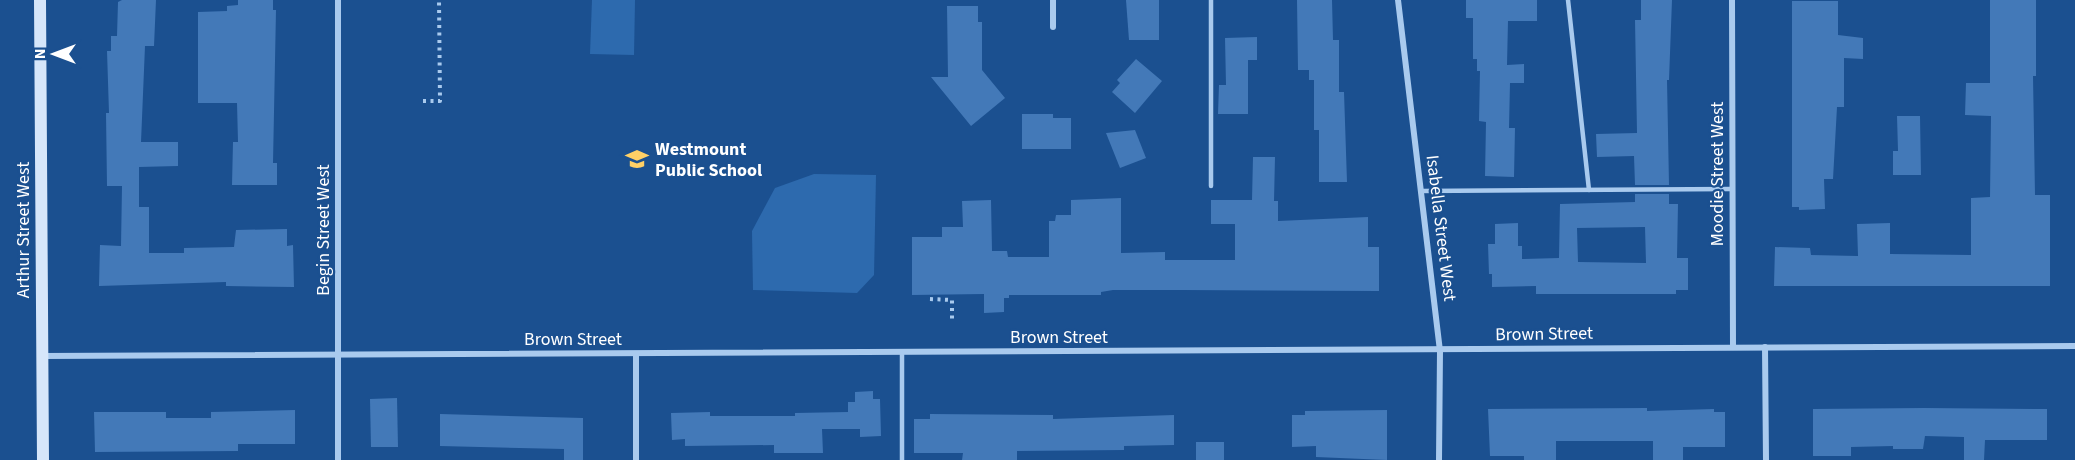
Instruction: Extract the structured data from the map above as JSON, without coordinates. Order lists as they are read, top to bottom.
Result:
{
  "streets": {
    "main road": ["Arthur Street West"],
    "street": [
      "Moodie Street West",
      "Isabella Street West",
      "Begin Street West",
      "Brown Street"
    ]
  },
  "crossings": [
    ["Moodie Street West", "Brown Street"],
    ["Isabella Street West", "Brown Street"],
    ["Arthur Street West", "Brown Street"],
    ["Begin Street West", "Brown Street"]
  ],
  "places": {
    "school or university": ["Westmount Public School"]
  },
  "north": "left"
}
